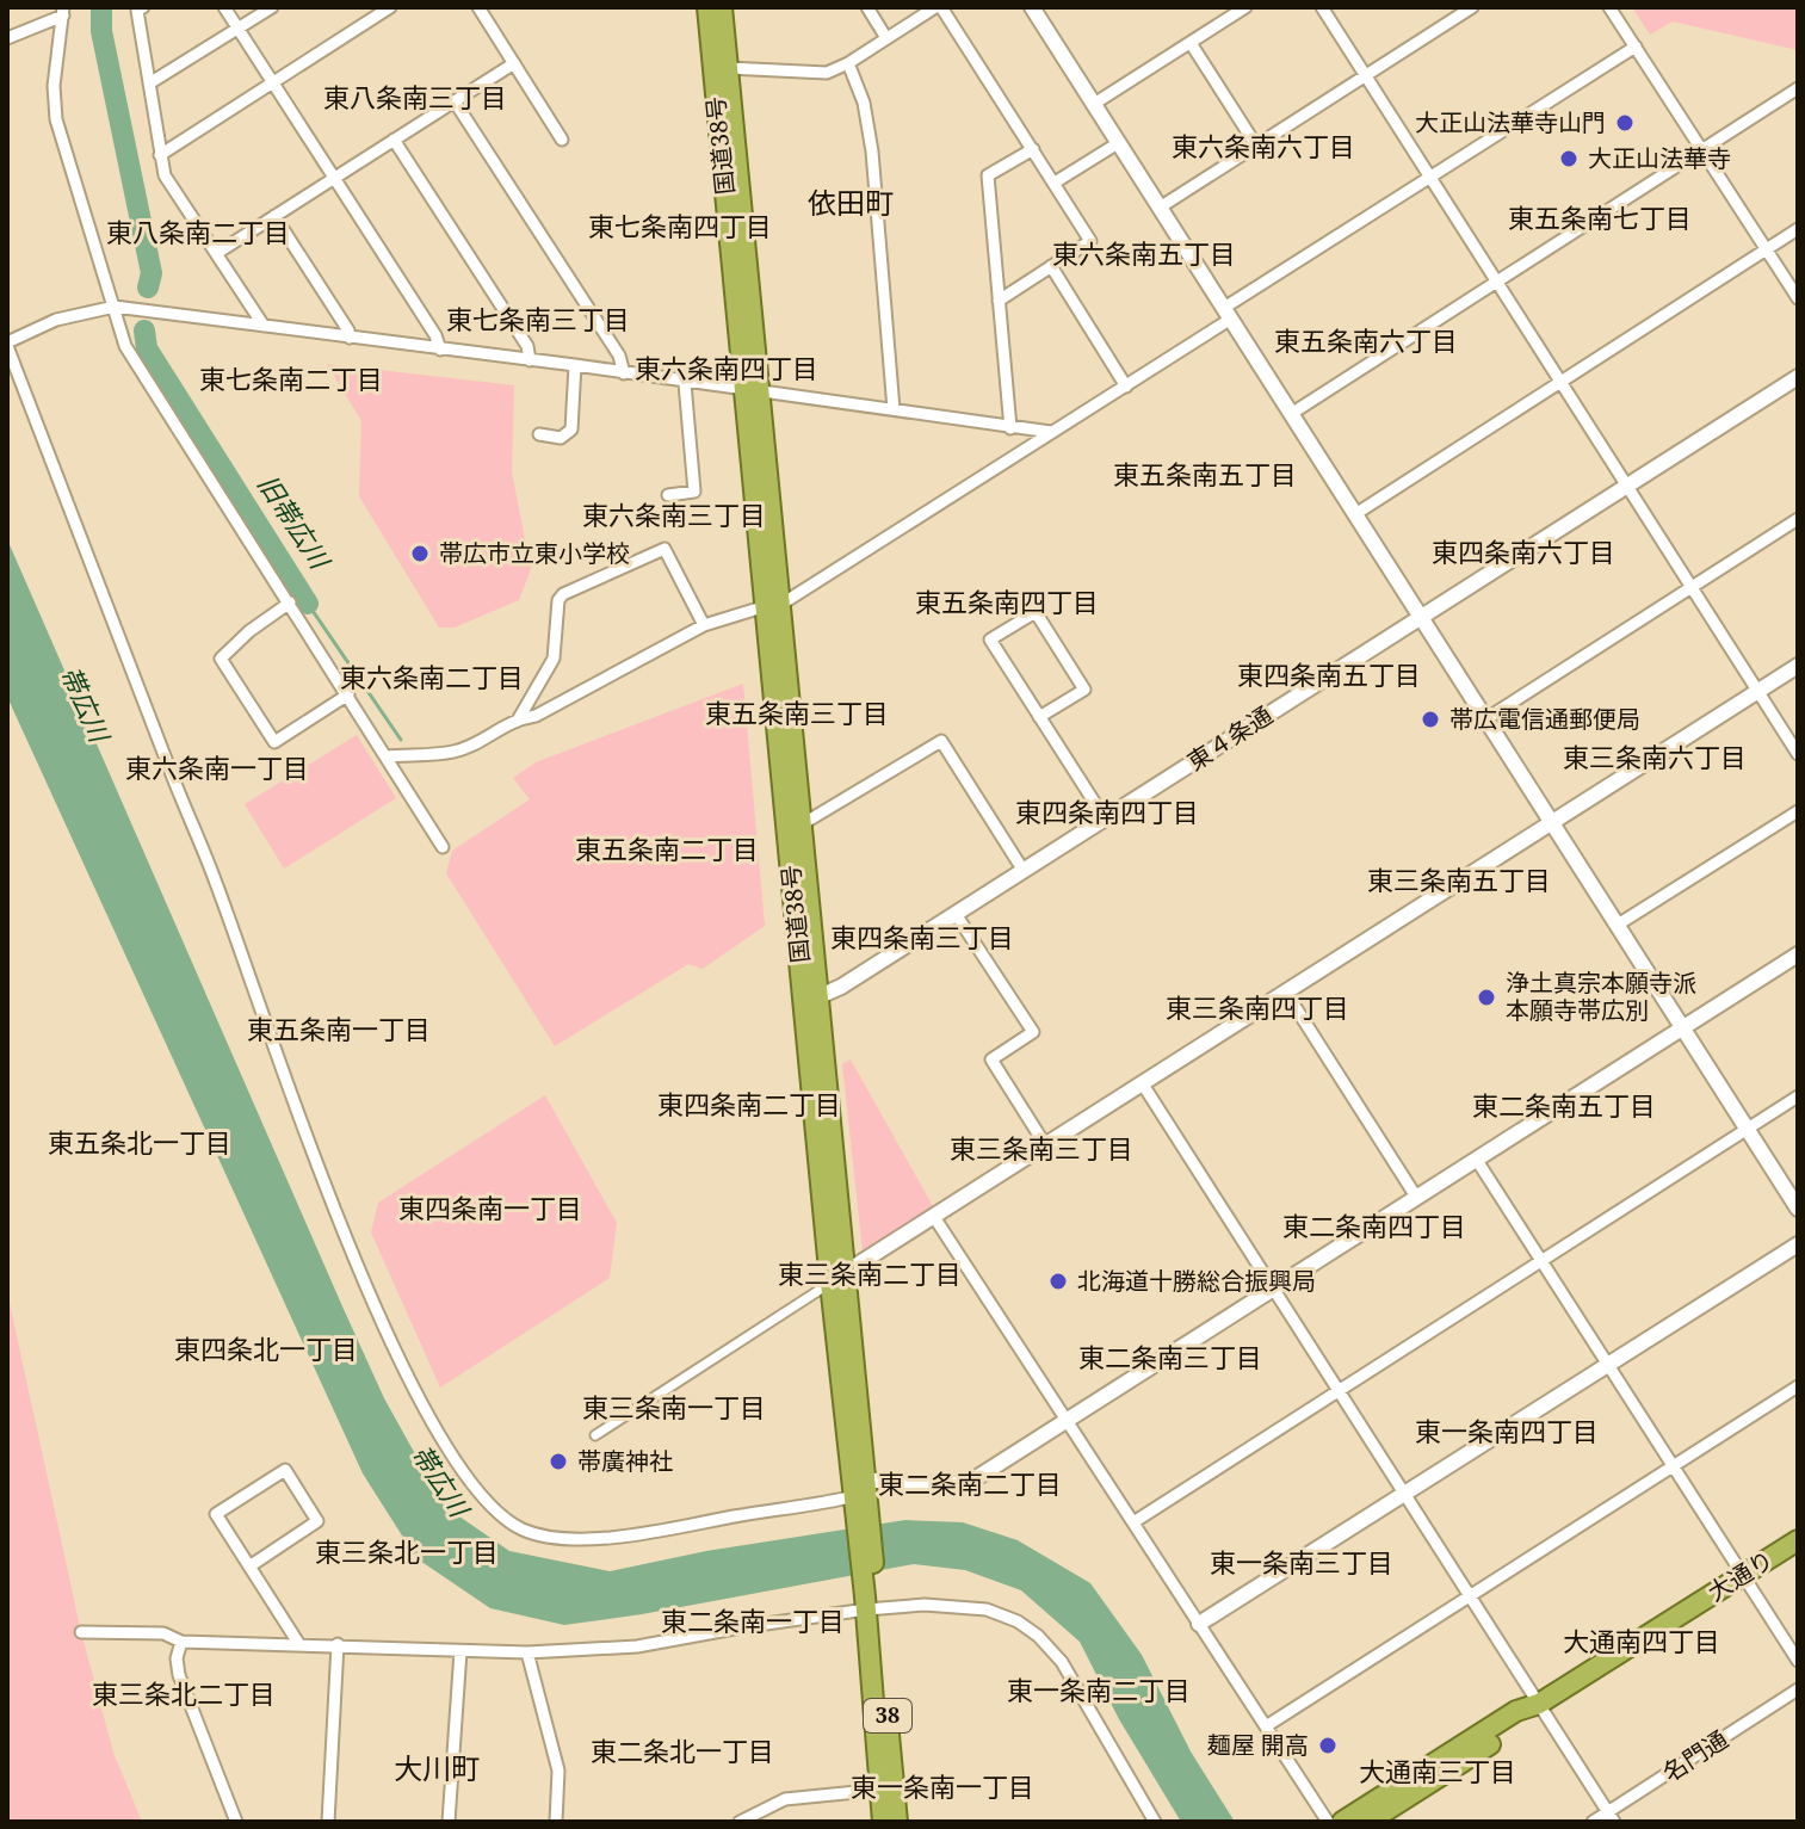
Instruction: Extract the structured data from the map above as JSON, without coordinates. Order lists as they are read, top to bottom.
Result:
{
  "streets": {
    "highway": ["国道38号", "大通り", "38"],
    "street": ["東４条通", "名門通"]
  },
  "crossings": [
    ["国道38号", "東４条通"]
  ],
  "districts": [
    "東八条南三丁目",
    "東六条南六丁目",
    "依田町",
    "東五条南七丁目",
    "東七条南四丁目",
    "東八条南二丁目",
    "東六条南五丁目",
    "東七条南三丁目",
    "東五条南六丁目",
    "東六条南四丁目",
    "東七条南二丁目",
    "東五条南五丁目",
    "東六条南三丁目",
    "東四条南六丁目",
    "東五条南四丁目",
    "東四条南五丁目",
    "東六条南二丁目",
    "東五条南三丁目",
    "東三条南六丁目",
    "東六条南一丁目",
    "東四条南四丁目",
    "東五条南二丁目",
    "東三条南五丁目",
    "東四条南三丁目",
    "東三条南四丁目",
    "東五条南一丁目",
    "東四条南二丁目",
    "東二条南五丁目",
    "東五条北一丁目",
    "東三条南三丁目",
    "東四条南一丁目",
    "東二条南四丁目",
    "東三条南二丁目",
    "東四条北一丁目",
    "東二条南三丁目",
    "東三条南一丁目",
    "東一条南四丁目",
    "東二条南二丁目",
    "東三条北一丁目",
    "東一条南三丁目",
    "東二条南一丁目",
    "大通南四丁目",
    "東一条南二丁目",
    "東三条北二丁目",
    "東二条北一丁目",
    "大川町",
    "大通南三丁目",
    "東一条南一丁目"
  ],
  "water": ["旧帯広川", "帯広川"],
  "places": [
    "大正山法華寺山門",
    "大正山法華寺",
    "帯広市立東小学校",
    "帯広電信通郵便局",
    "浄土真宗本願寺派 本願寺帯広別",
    "北海道十勝総合振興局",
    "帯廣神社",
    "麺屋 開高"
  ]
}
